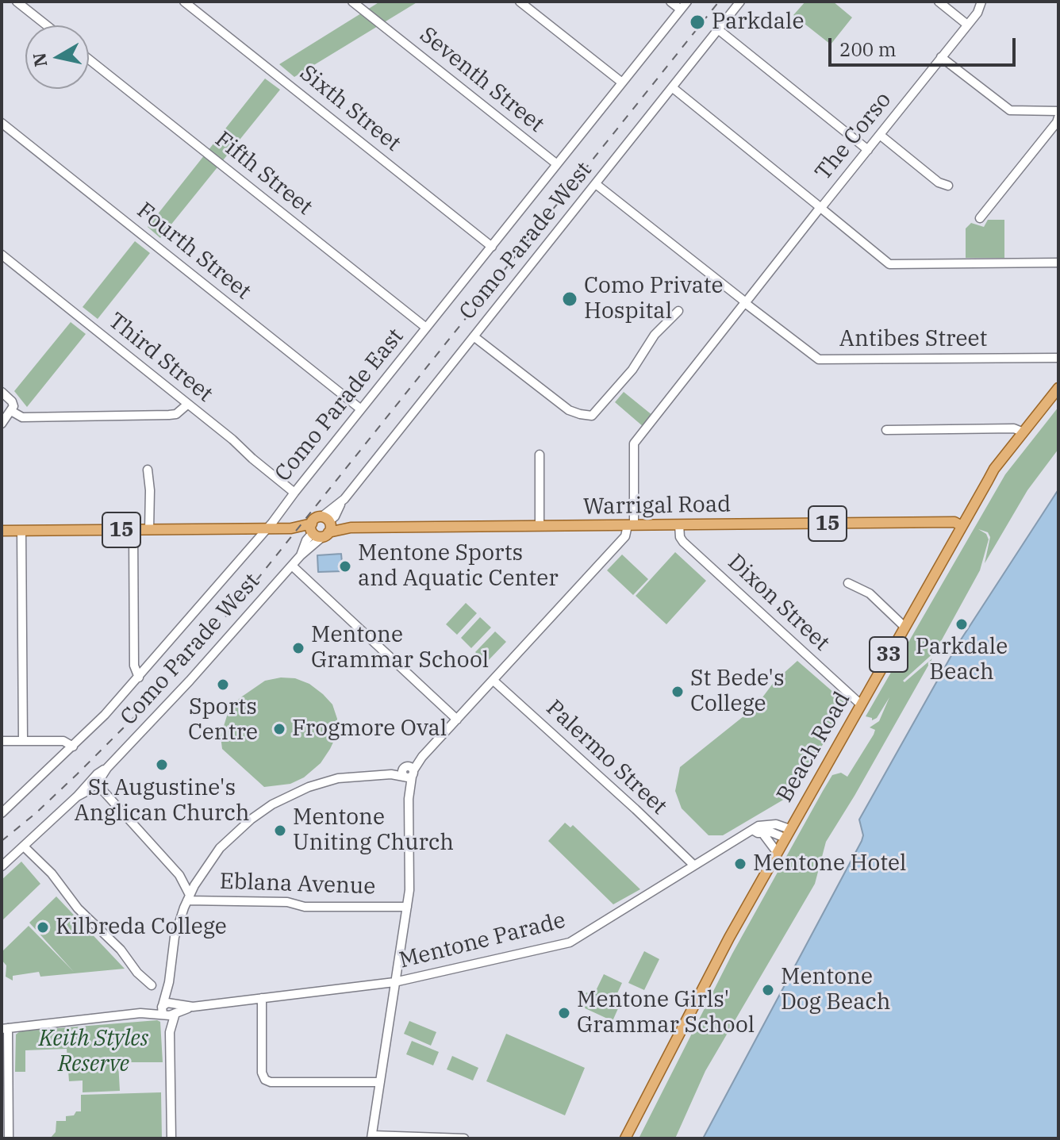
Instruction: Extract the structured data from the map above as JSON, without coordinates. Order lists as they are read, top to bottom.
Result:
{
  "streets": {
    "main road": [
      "Warrigal Road",
      "15",
      "33",
      "Beach Road"
    ],
    "street": [
      "Seventh Street",
      "Sixth Street",
      "The Corso",
      "Fifth Street",
      "Como Parade West",
      "Fourth Street",
      "Antibes Street",
      "Third Street",
      "Como Parade East",
      "Dixon Street",
      "Palermo Street",
      "Eblana Avenue",
      "Mentone Parade"
    ]
  },
  "crossings": [
    ["Seventh Street", "Como Parade East"],
    ["Sixth Street", "Como Parade East"],
    ["The Corso", "Antibes Street"],
    ["The Corso", "Warrigal Road"],
    ["Fifth Street", "Como Parade East"],
    ["Como Parade West", "Antibes Street"],
    ["Como Parade West", "Warrigal Road"],
    ["Como Parade West", "15"],
    ["Fourth Street", "Como Parade East"],
    ["Third Street", "Como Parade East"],
    ["Como Parade East", "15"],
    ["Warrigal Road", "15"],
    ["Warrigal Road", "Dixon Street"],
    ["Warrigal Road", "Beach Road"],
    ["Dixon Street", "Beach Road"],
    ["Beach Road", "Mentone Parade"],
    ["Palermo Street", "Mentone Parade"]
  ],
  "parks": ["Keith Styles Reserve"],
  "places": [
    "Parkdale",
    "Como Private Hospital",
    "Mentone Sports and Aquatic Center",
    "Parkdale Beach",
    "Mentone Grammar School",
    "Sports Centre",
    "St Bede's College",
    "Frogmore Oval",
    "St Augustine's Anglican Church",
    "Mentone Uniting Church",
    "Mentone Hotel",
    "Kilbreda College",
    "Mentone Dog Beach",
    "Mentone Girls' Grammar School"
  ],
  "scale_bar": "200 m",
  "north": "left"
}
